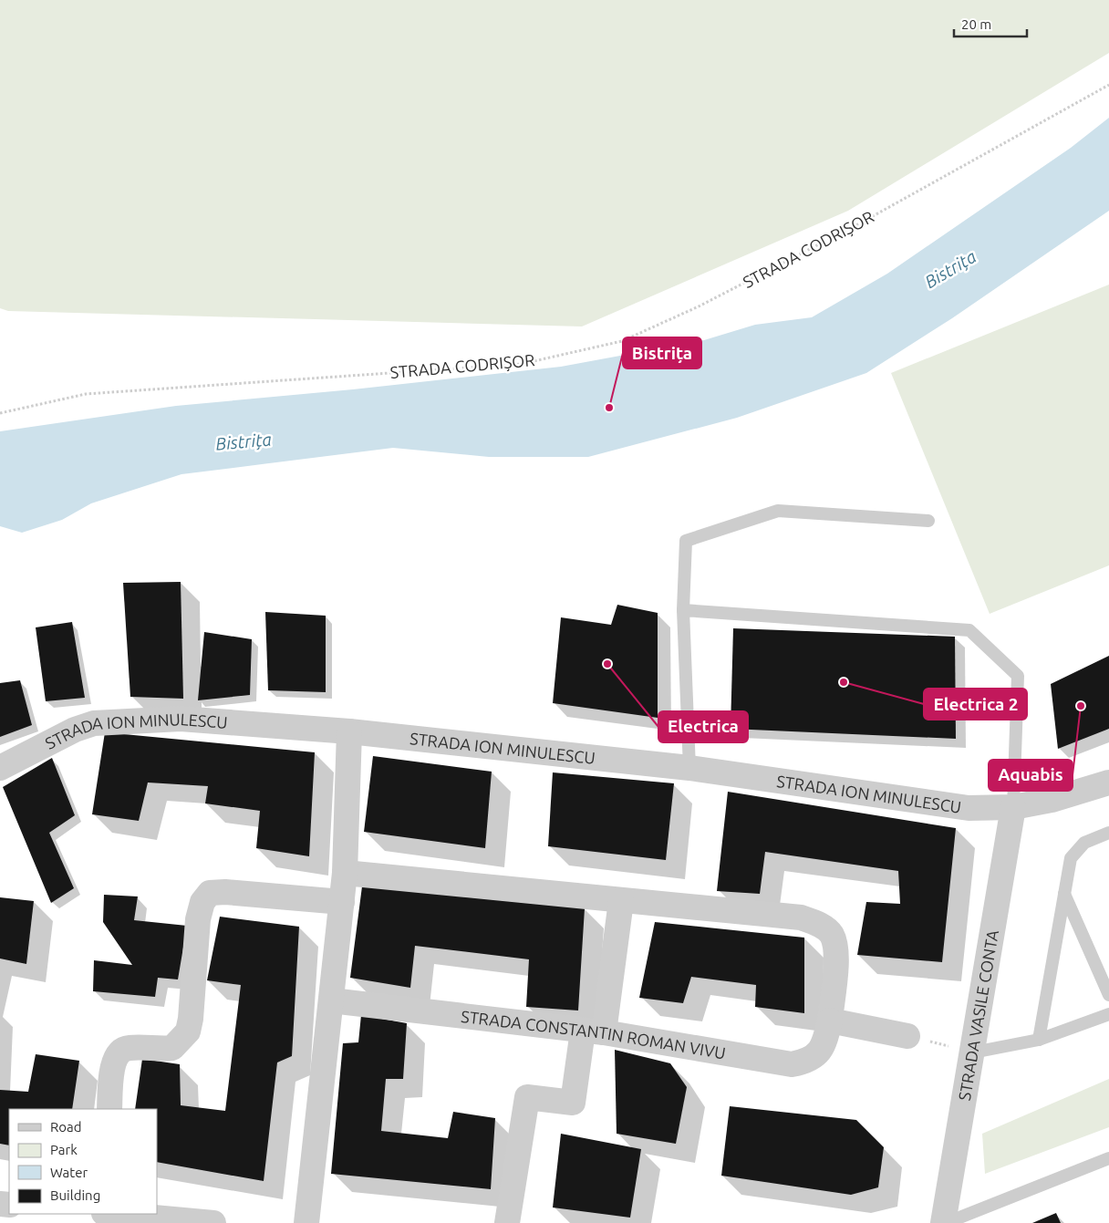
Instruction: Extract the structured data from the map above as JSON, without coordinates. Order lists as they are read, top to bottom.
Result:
{
  "streets": {
    "street": ["STRADA ION MINULESCU", "STRADA VASILE CONTA", "STRADA CONSTANTIN ROMAN VIVU"],
    "path": ["STRADA CODRIȘOR"]
  },
  "crossings": [
    ["STRADA ION MINULESCU", "STRADA VASILE CONTA"]
  ],
  "water": ["Bistrița"],
  "places": [
    "Bistrița",
    "Electrica",
    "Electrica 2",
    "Aquabis"
  ],
  "legend": [
    "Road",
    "Park",
    "Water",
    "Building"
  ],
  "scale_bar": "20 m"
}
